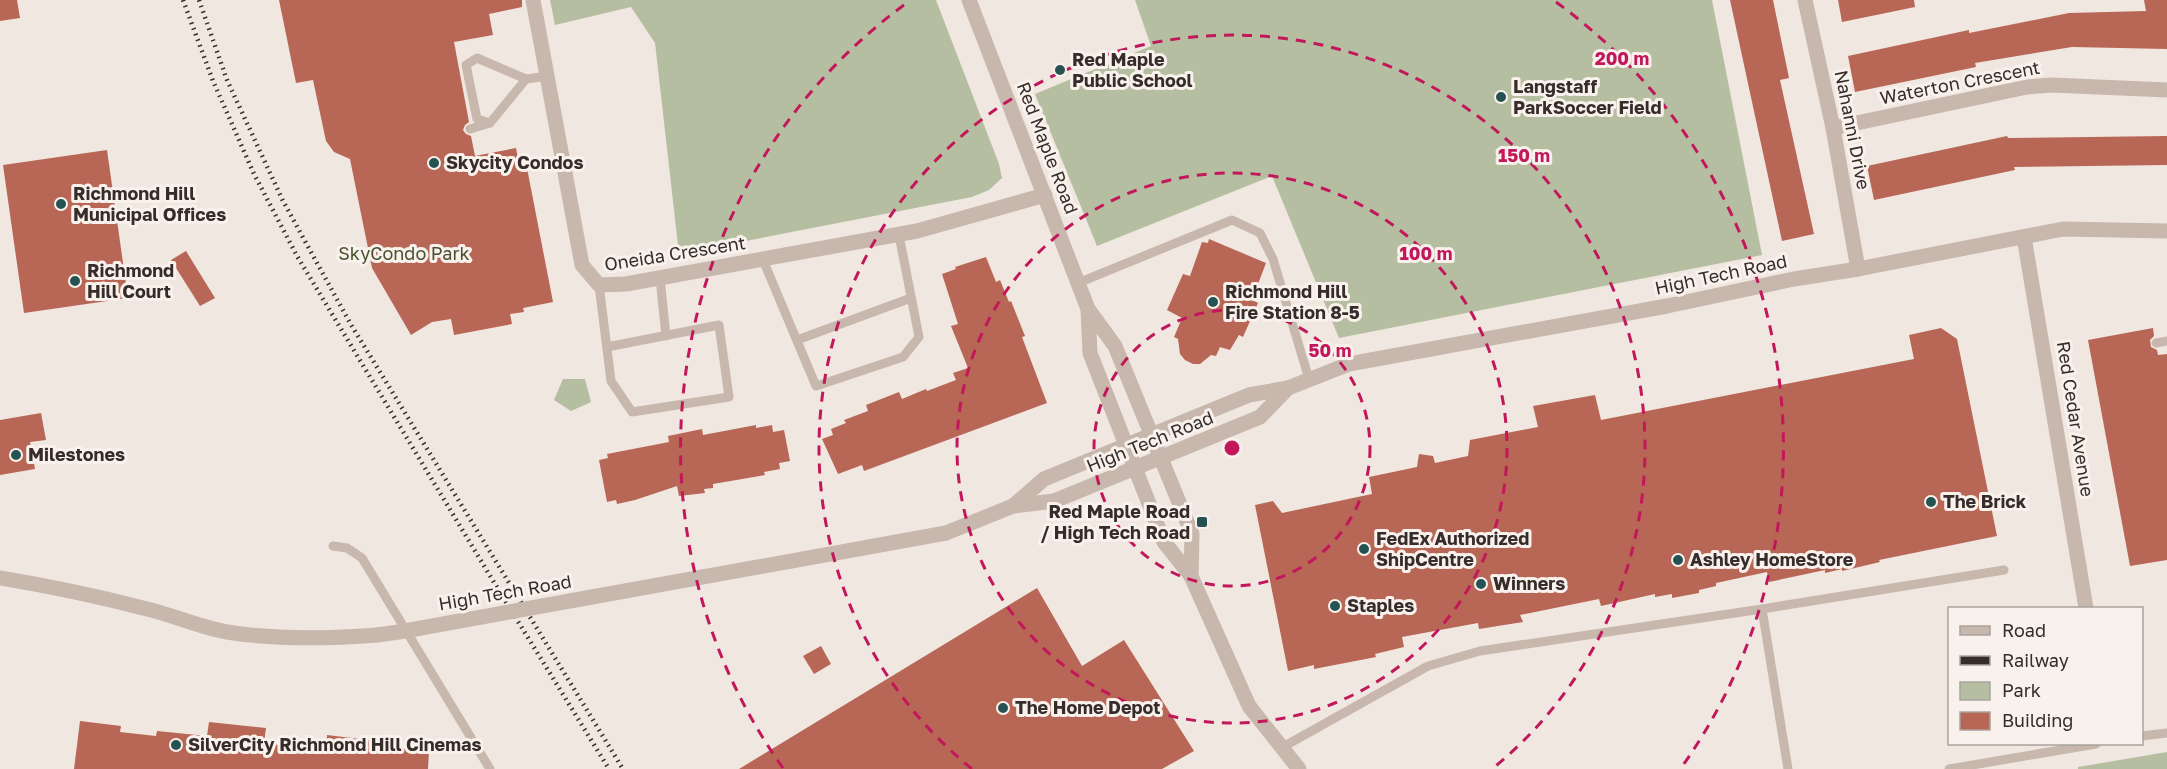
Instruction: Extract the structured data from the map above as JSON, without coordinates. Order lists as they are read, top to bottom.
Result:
{
  "streets": {
    "street": [
      "Waterton Crescent",
      "Nahanni Drive",
      "Red Maple Road",
      "Oneida Crescent",
      "High Tech Road",
      "Red Cedar Avenue"
    ]
  },
  "crossings": [
    ["Waterton Crescent", "Nahanni Drive"],
    ["Nahanni Drive", "High Tech Road"],
    ["Red Maple Road", "Oneida Crescent"],
    ["Red Maple Road", "High Tech Road"],
    ["High Tech Road", "Red Cedar Avenue"]
  ],
  "parks": ["SkyCondo Park"],
  "places": {
    "other": [
      "Red Maple Public School",
      "Langstaff ParkSoccer Field",
      "Skycity Condos",
      "Richmond Hill Municipal Offices",
      "Richmond Hill Court",
      "Richmond Hill Fire Station 8-5",
      "Milestones",
      "The Brick",
      "FedEx Authorized ShipCentre",
      "Ashley HomeStore",
      "Winners",
      "Staples",
      "The Home Depot",
      "SilverCity Richmond Hill Cinemas"
    ],
    "transit": ["Red Maple Road / High Tech Road"]
  },
  "legend": [
    "Road",
    "Railway",
    "Park",
    "Building"
  ],
  "rings": [
    "200 m",
    "150 m",
    "100 m",
    "50 m"
  ]
}
